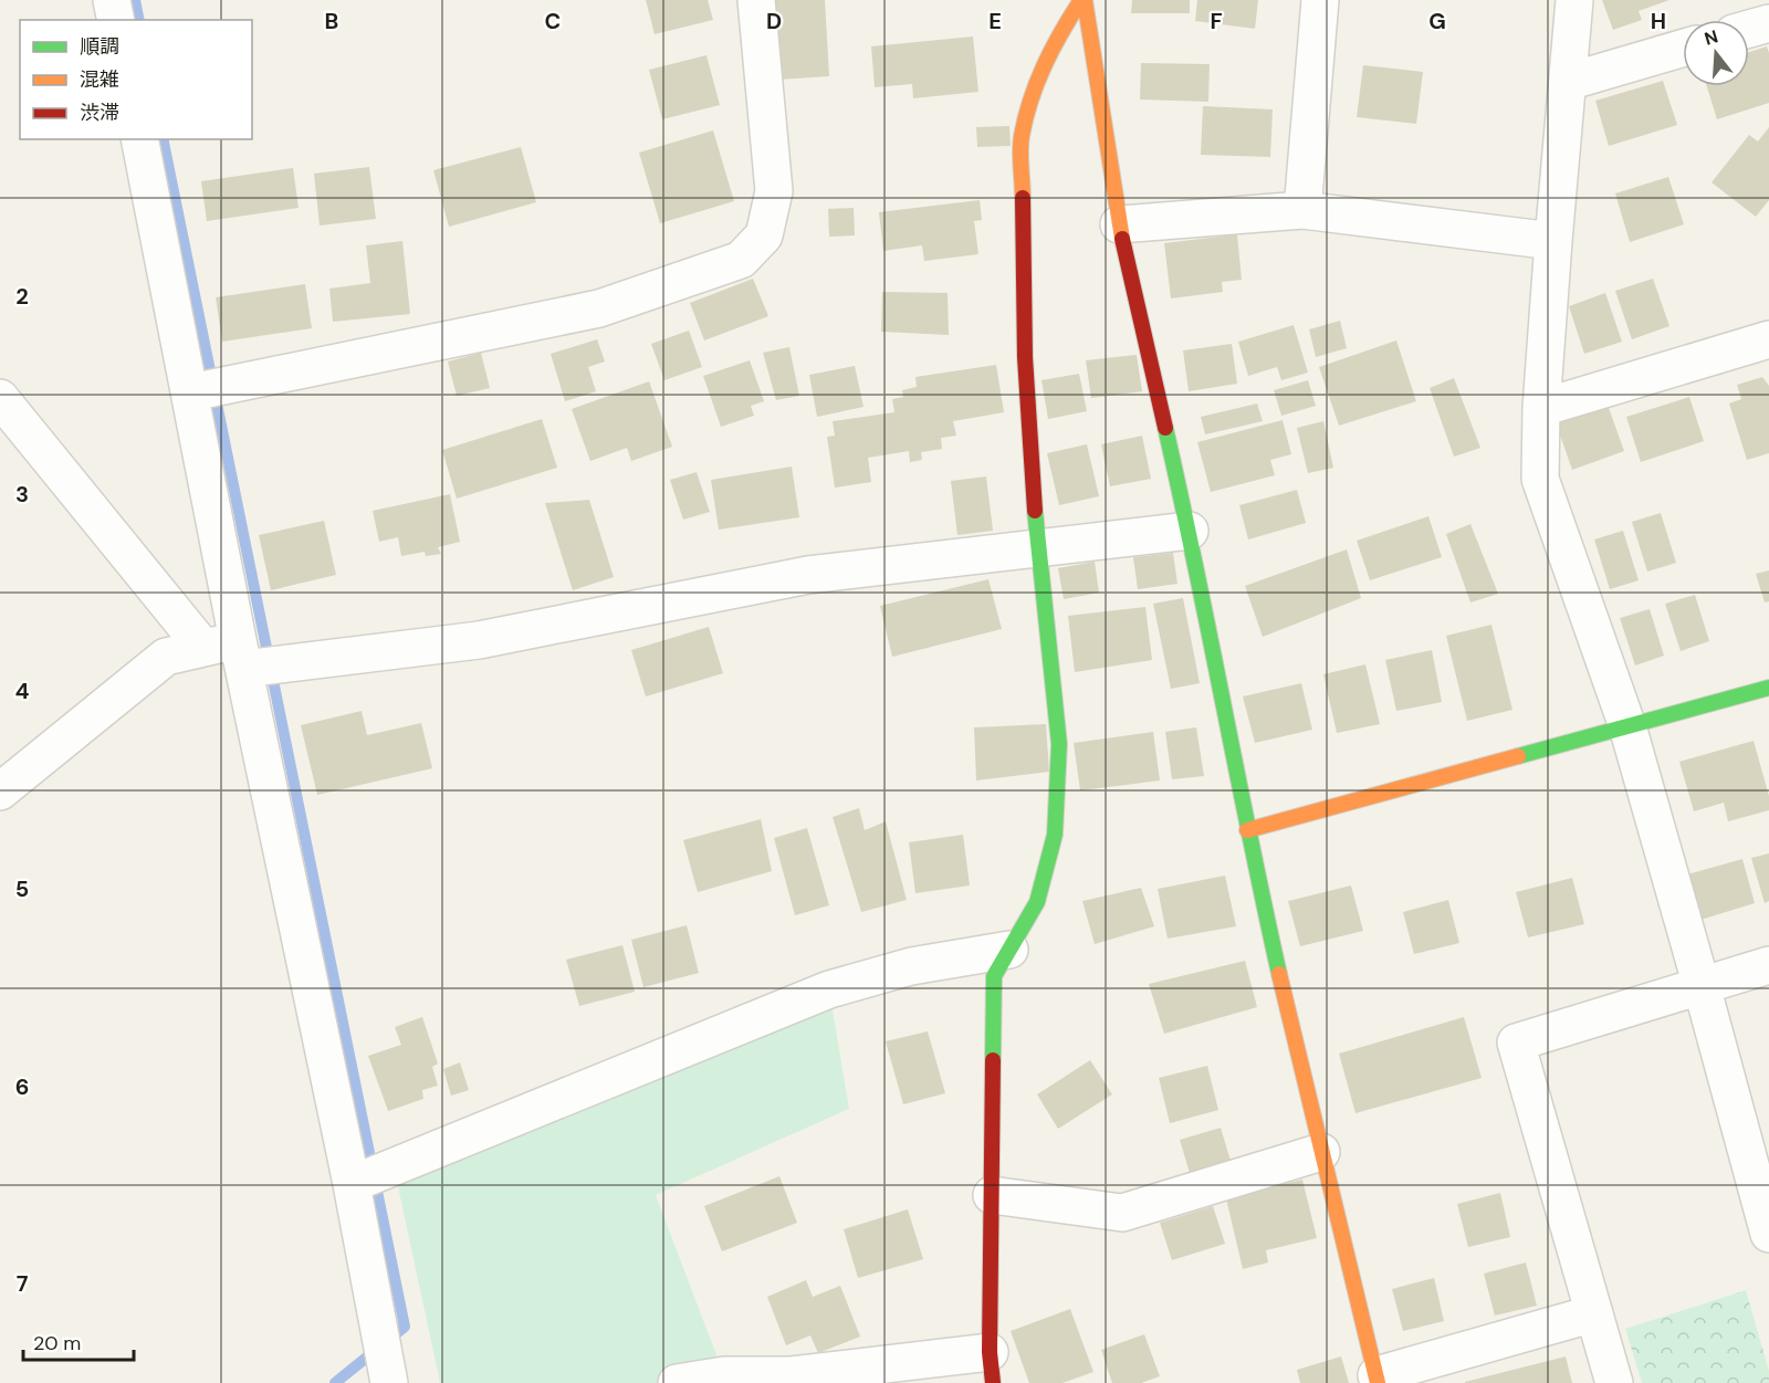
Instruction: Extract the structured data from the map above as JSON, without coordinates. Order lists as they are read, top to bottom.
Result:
{
  "legend": ["順調", "混雑", "渋滞"],
  "scale_bar": "20 m",
  "north": "top",
  "grid": {
    "columns": [
      "B",
      "C",
      "D",
      "E",
      "F",
      "G",
      "H"
    ],
    "rows": [
      "2",
      "3",
      "4",
      "5",
      "6",
      "7"
    ]
  }
}
